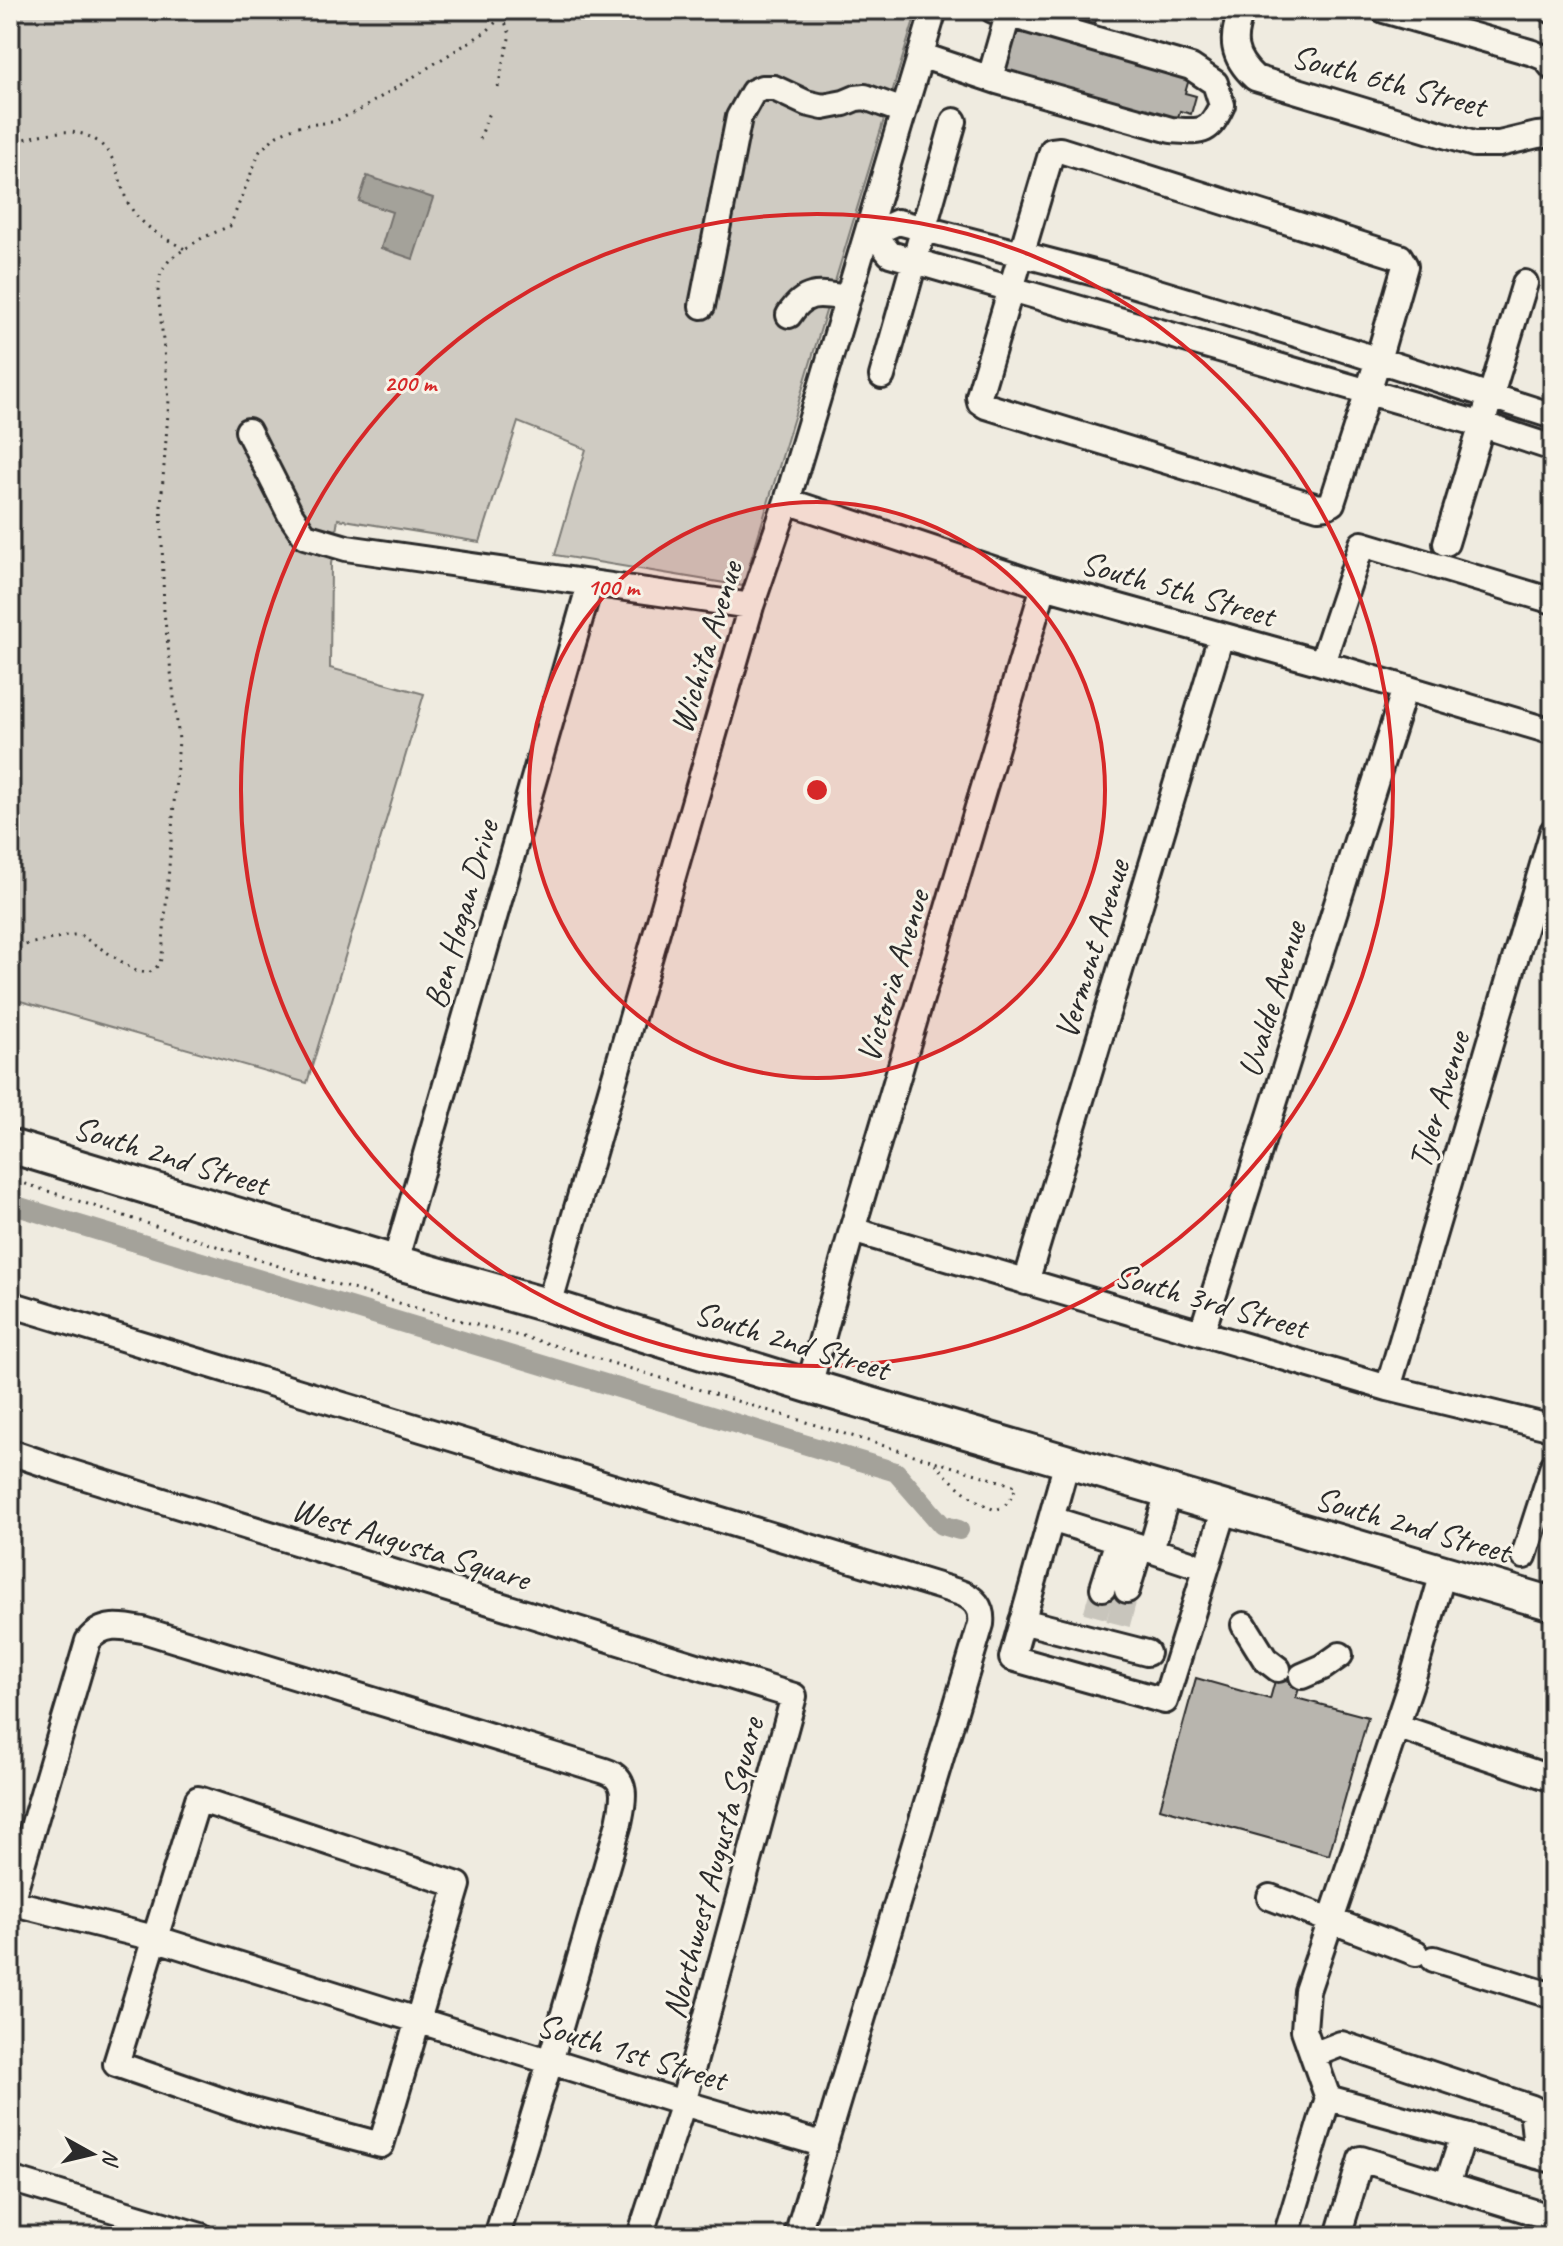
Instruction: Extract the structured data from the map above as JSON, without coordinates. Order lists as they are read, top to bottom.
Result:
{
  "streets": {
    "main road": ["South 2nd Street"],
    "street": [
      "South 6th Street",
      "South 5th Street",
      "Wichita Avenue",
      "Ben Hogan Drive",
      "Vermont Avenue",
      "Victoria Avenue",
      "Uvalde Avenue",
      "Tyler Avenue",
      "South 3rd Street",
      "West Augusta Square",
      "Northwest Augusta Square",
      "South 1st Street"
    ]
  },
  "crossings": [
    ["South 5th Street", "Wichita Avenue"],
    ["South 5th Street", "Vermont Avenue"],
    ["South 5th Street", "Victoria Avenue"],
    ["South 5th Street", "Uvalde Avenue"],
    ["Wichita Avenue", "South 2nd Street"],
    ["Ben Hogan Drive", "South 2nd Street"],
    ["Vermont Avenue", "South 3rd Street"],
    ["Victoria Avenue", "South 2nd Street"],
    ["Victoria Avenue", "South 3rd Street"],
    ["Uvalde Avenue", "South 3rd Street"],
    ["Tyler Avenue", "South 3rd Street"],
    ["West Augusta Square", "Northwest Augusta Square"],
    ["Northwest Augusta Square", "South 1st Street"]
  ],
  "north": "right",
  "rings": ["200 m", "100 m"]
}
